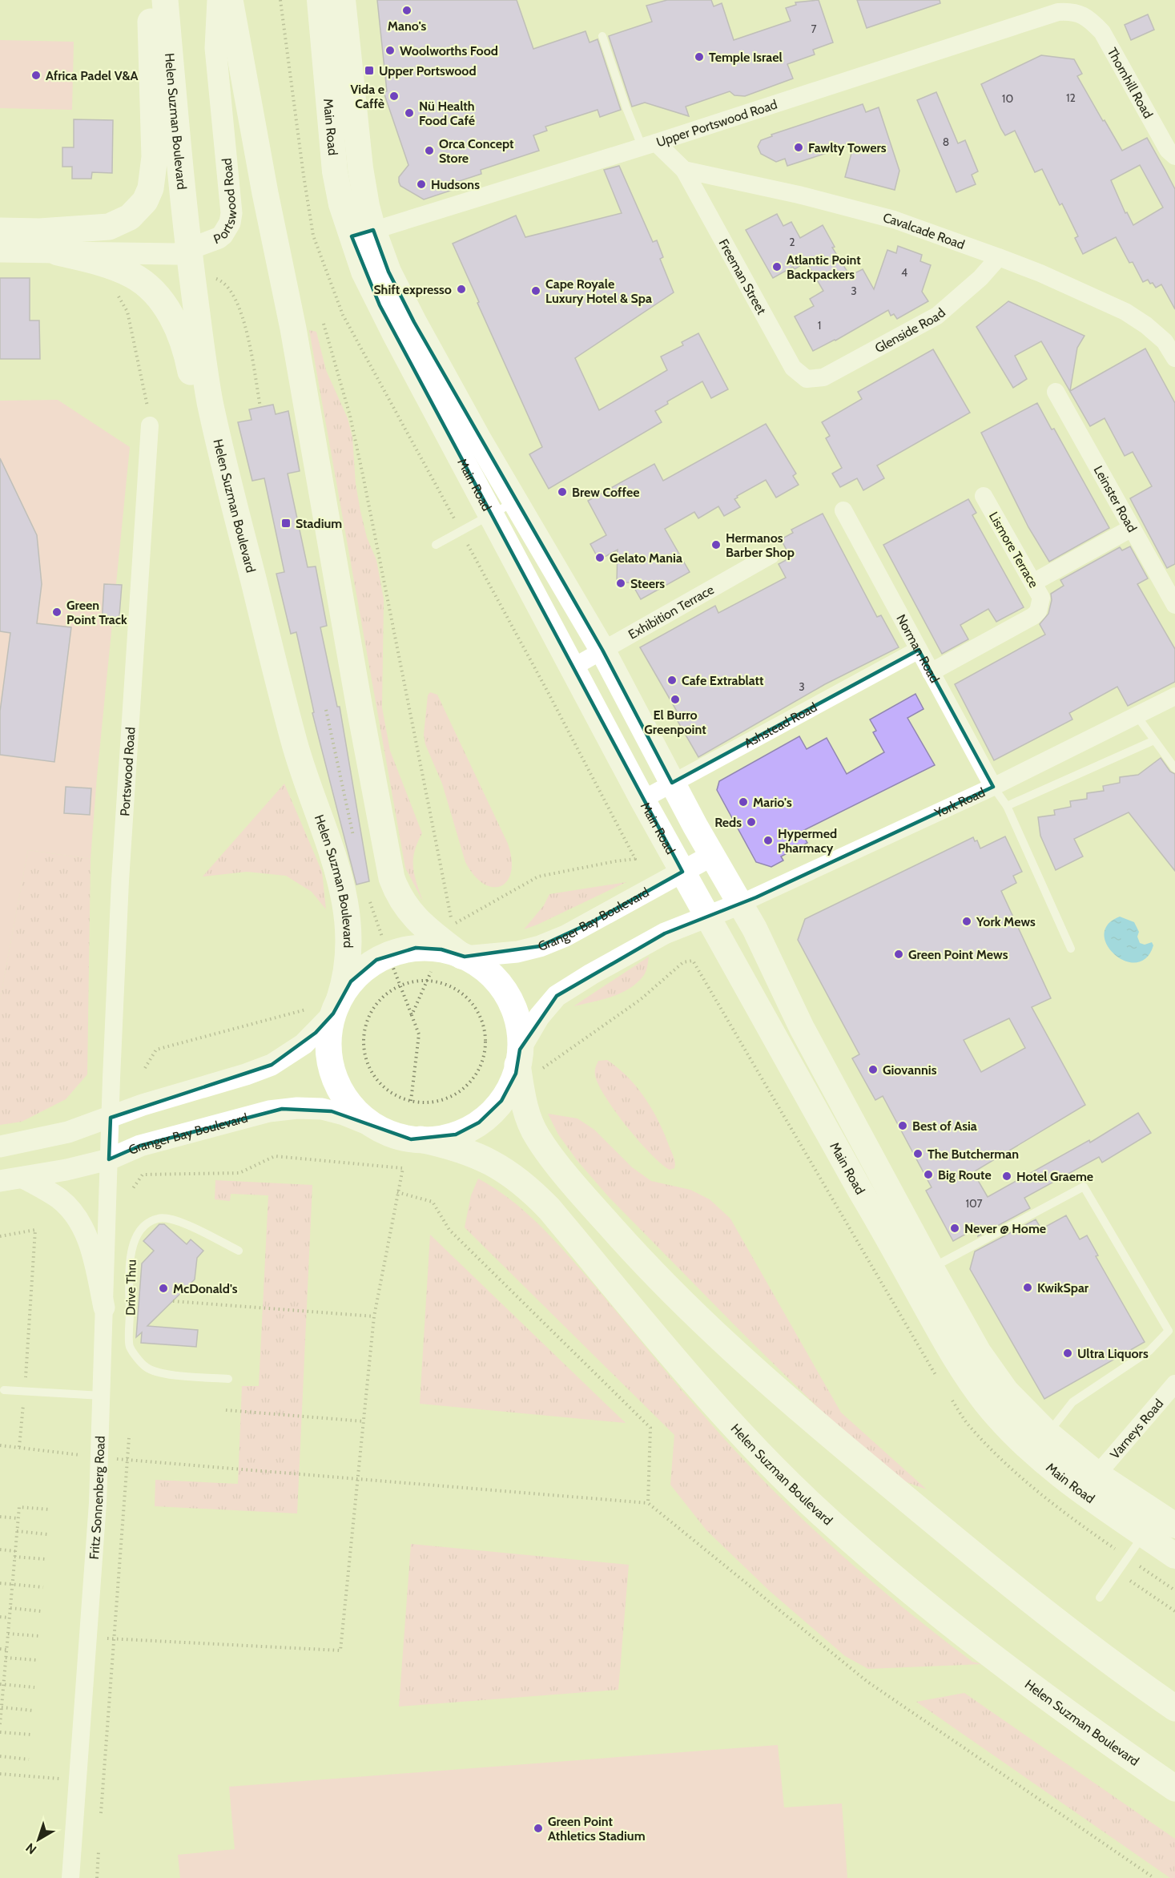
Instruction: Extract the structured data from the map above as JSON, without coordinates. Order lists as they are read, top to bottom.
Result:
{
  "streets": {
    "main road": ["Helen Suzman Boulevard", "Main Road"],
    "street": [
      "Thornhill Road",
      "Upper Portswood Road",
      "Portswood Road",
      "Cavalcade Road",
      "Freeman Street",
      "Glenside Road",
      "Leinster Road",
      "Lismore Terrace",
      "Exhibition Terrace",
      "Norman Road",
      "Ashstead Road",
      "York Road",
      "Granger Bay Boulevard",
      "Varneys Road",
      "Fritz Sonnenberg Road"
    ],
    "lane": ["Drive Thru"]
  },
  "crossings": [
    ["Thornhill Road", "Upper Portswood Road"],
    ["Helen Suzman Boulevard", "Portswood Road"],
    ["Helen Suzman Boulevard", "Granger Bay Boulevard"],
    ["Upper Portswood Road", "Main Road"],
    ["Main Road", "Exhibition Terrace"],
    ["Main Road", "Ashstead Road"],
    ["Main Road", "York Road"],
    ["Main Road", "Granger Bay Boulevard"],
    ["Main Road", "Varneys Road"],
    ["Portswood Road", "Fritz Sonnenberg Road"],
    ["Cavalcade Road", "Freeman Street"],
    ["Cavalcade Road", "Glenside Road"],
    ["Freeman Street", "Glenside Road"],
    ["Lismore Terrace", "Norman Road"],
    ["Norman Road", "Ashstead Road"],
    ["Norman Road", "York Road"],
    ["Granger Bay Boulevard", "Fritz Sonnenberg Road"]
  ],
  "places": {
    "other": [
      "Mano's",
      "Woolworths Food",
      "Temple Israel",
      "Africa Padel V&A",
      "Vida e Caffè",
      "Nü Health Food Café",
      "Fawlty Towers",
      "Orca Concept Store",
      "Hudsons",
      "Atlantic Point Backpackers",
      "Shift expresso",
      "Cape Royale Luxury Hotel & Spa",
      "Brew Coffee",
      "Hermanos Barber Shop",
      "Gelato Mania",
      "Steers",
      "Green Point Track",
      "Cafe Extrablatt",
      "El Burro Greenpoint",
      "Mario's",
      "Reds",
      "Hypermed Pharmacy",
      "York Mews",
      "Green Point Mews",
      "Giovannis",
      "Best of Asia",
      "The Butcherman",
      "Big Route",
      "Hotel Graeme",
      "Never @ Home",
      "KwikSpar",
      "McDonald's",
      "Ultra Liquors",
      "Green Point Athletics Stadium"
    ],
    "transit": ["Upper Portswood", "Stadium"]
  },
  "house_numbers": [
    "7",
    "12",
    "10",
    "8",
    "2",
    "4",
    "3",
    "1",
    "3",
    "107"
  ],
  "north": "bottom left"
}
